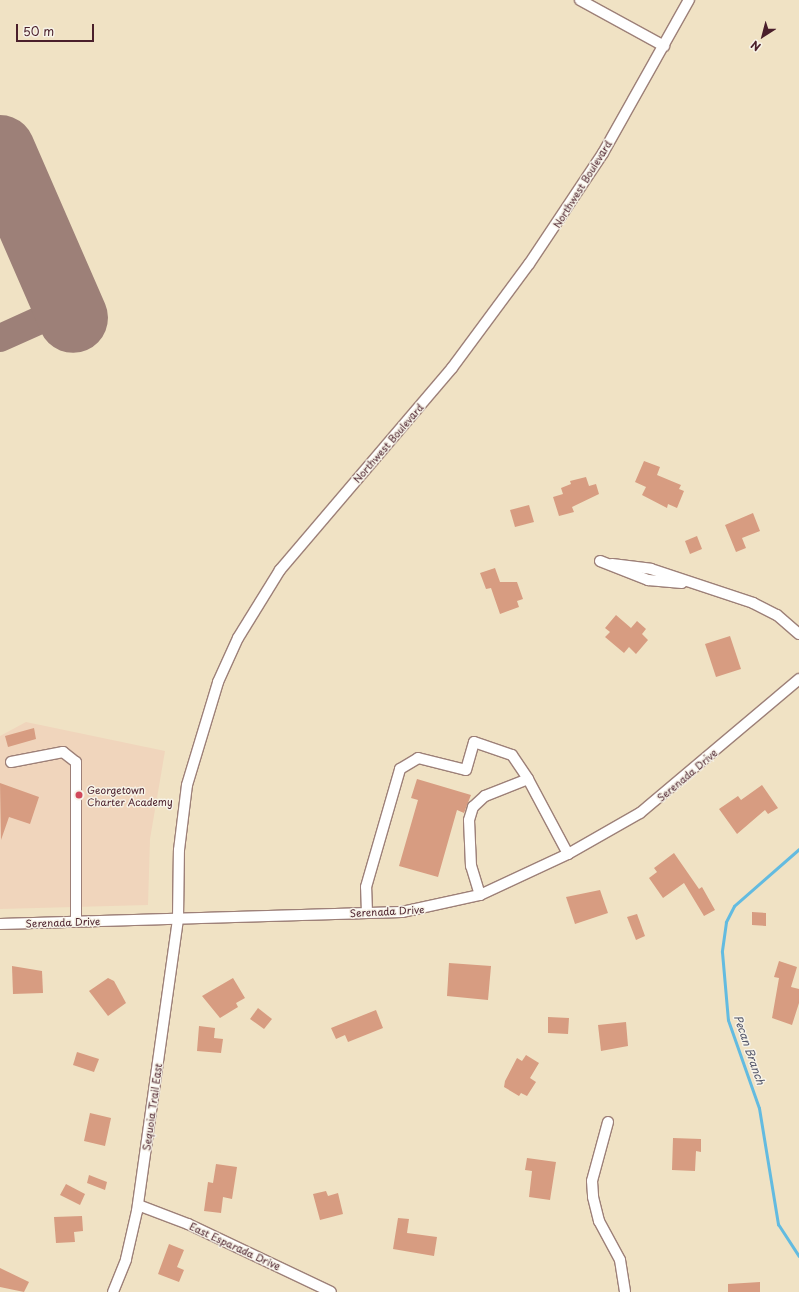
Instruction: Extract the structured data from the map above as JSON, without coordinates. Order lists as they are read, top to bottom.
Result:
{
  "streets": {
    "street": [
      "Northwest Boulevard",
      "Serenada Drive",
      "Sequoia Trail East",
      "East Esparada Drive"
    ]
  },
  "crossings": [
    ["Northwest Boulevard", "Serenada Drive"],
    ["Northwest Boulevard", "Sequoia Trail East"],
    ["Serenada Drive", "Sequoia Trail East"],
    ["Sequoia Trail East", "East Esparada Drive"]
  ],
  "water": ["Pecan Branch"],
  "places": ["Georgetown Charter Academy"],
  "scale_bar": "50 m",
  "north": "bottom left"
}
